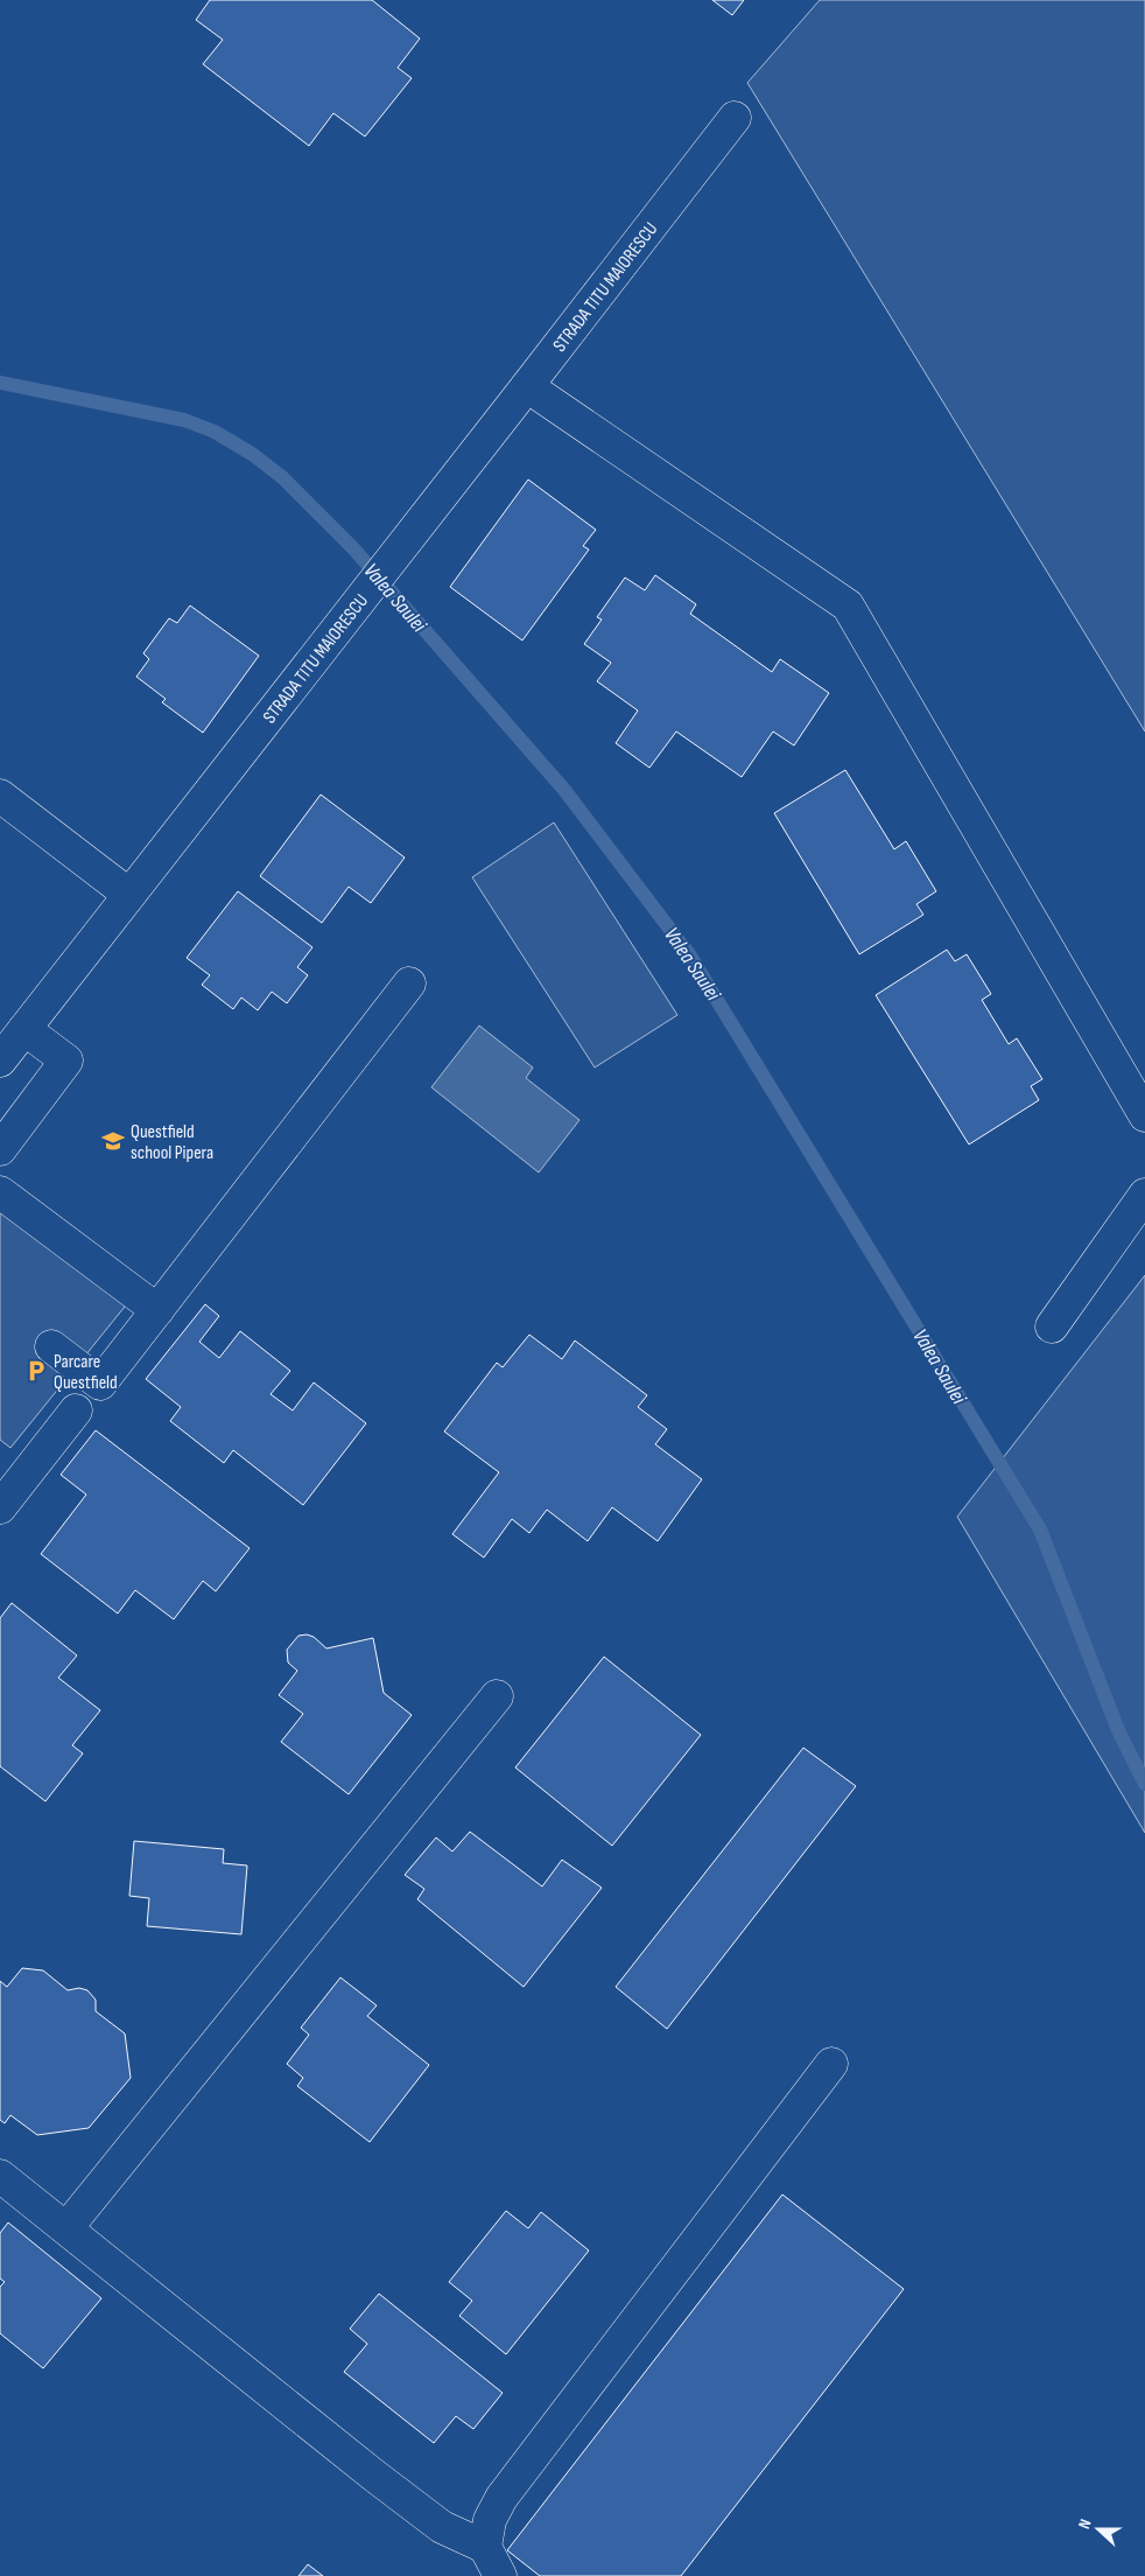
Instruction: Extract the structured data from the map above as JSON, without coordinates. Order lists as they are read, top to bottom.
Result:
{
  "streets": {
    "street": ["STRADA TITU MAIORESCU"]
  },
  "water": ["Valea Saulei"],
  "places": {
    "school or university": ["Questfield school Pipera"],
    "parking": ["Parcare Questfield"]
  },
  "north": "left"
}
